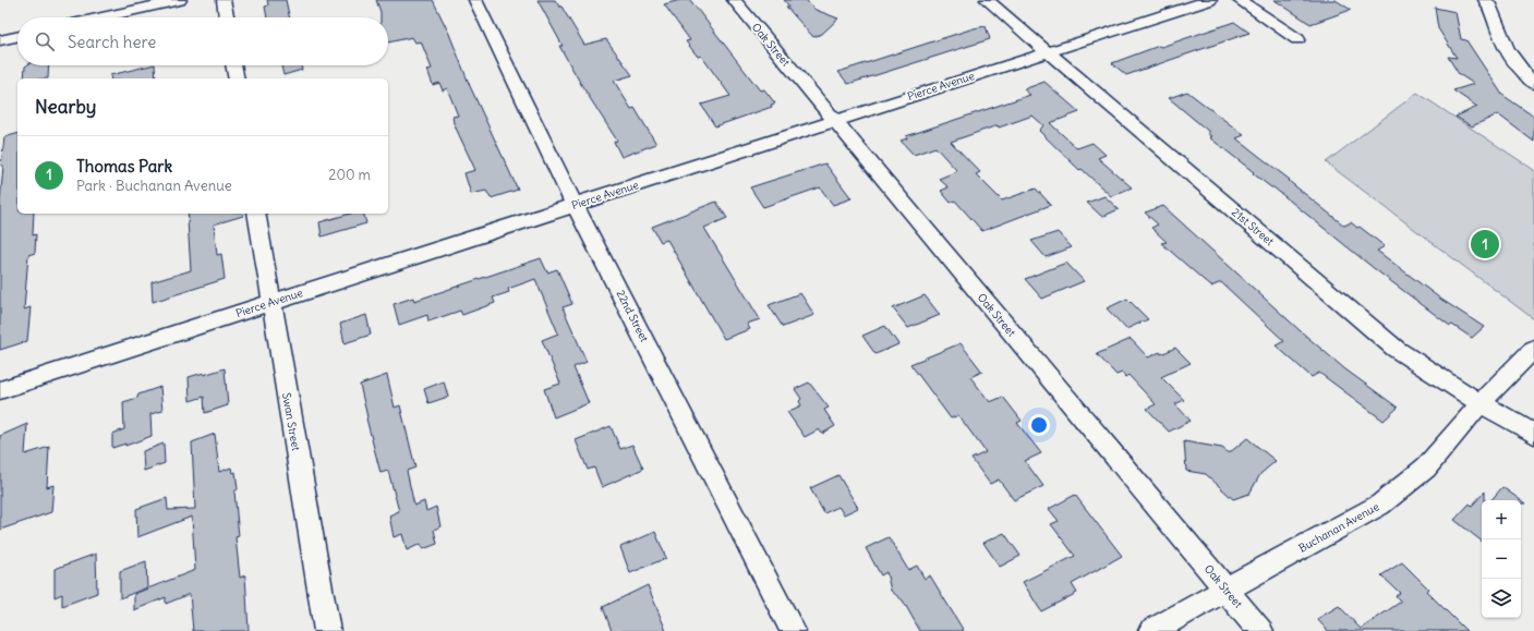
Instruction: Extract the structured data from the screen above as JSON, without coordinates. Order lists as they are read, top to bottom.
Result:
{
  "streets": {
    "street": [
      "Oak Street",
      "Pierce Avenue",
      "21st Street",
      "22nd Street",
      "Swan Street",
      "Buchanan Avenue"
    ]
  },
  "crossings": [
    ["Oak Street", "Pierce Avenue"],
    ["Oak Street", "Buchanan Avenue"],
    ["Pierce Avenue", "21st Street"],
    ["Pierce Avenue", "22nd Street"],
    ["Pierce Avenue", "Swan Street"],
    ["21st Street", "Buchanan Avenue"]
  ],
  "page": {
    "search": "Search here",
    "heading": "Nearby",
    "list": [
      {
        "mark": "1",
        "name": "Thomas Park",
        "note": "Park · Buchanan Avenue",
        "value": "200 m"
      }
    ],
    "pins": "1",
    "map_buttons": ["+", "−"]
  }
}
